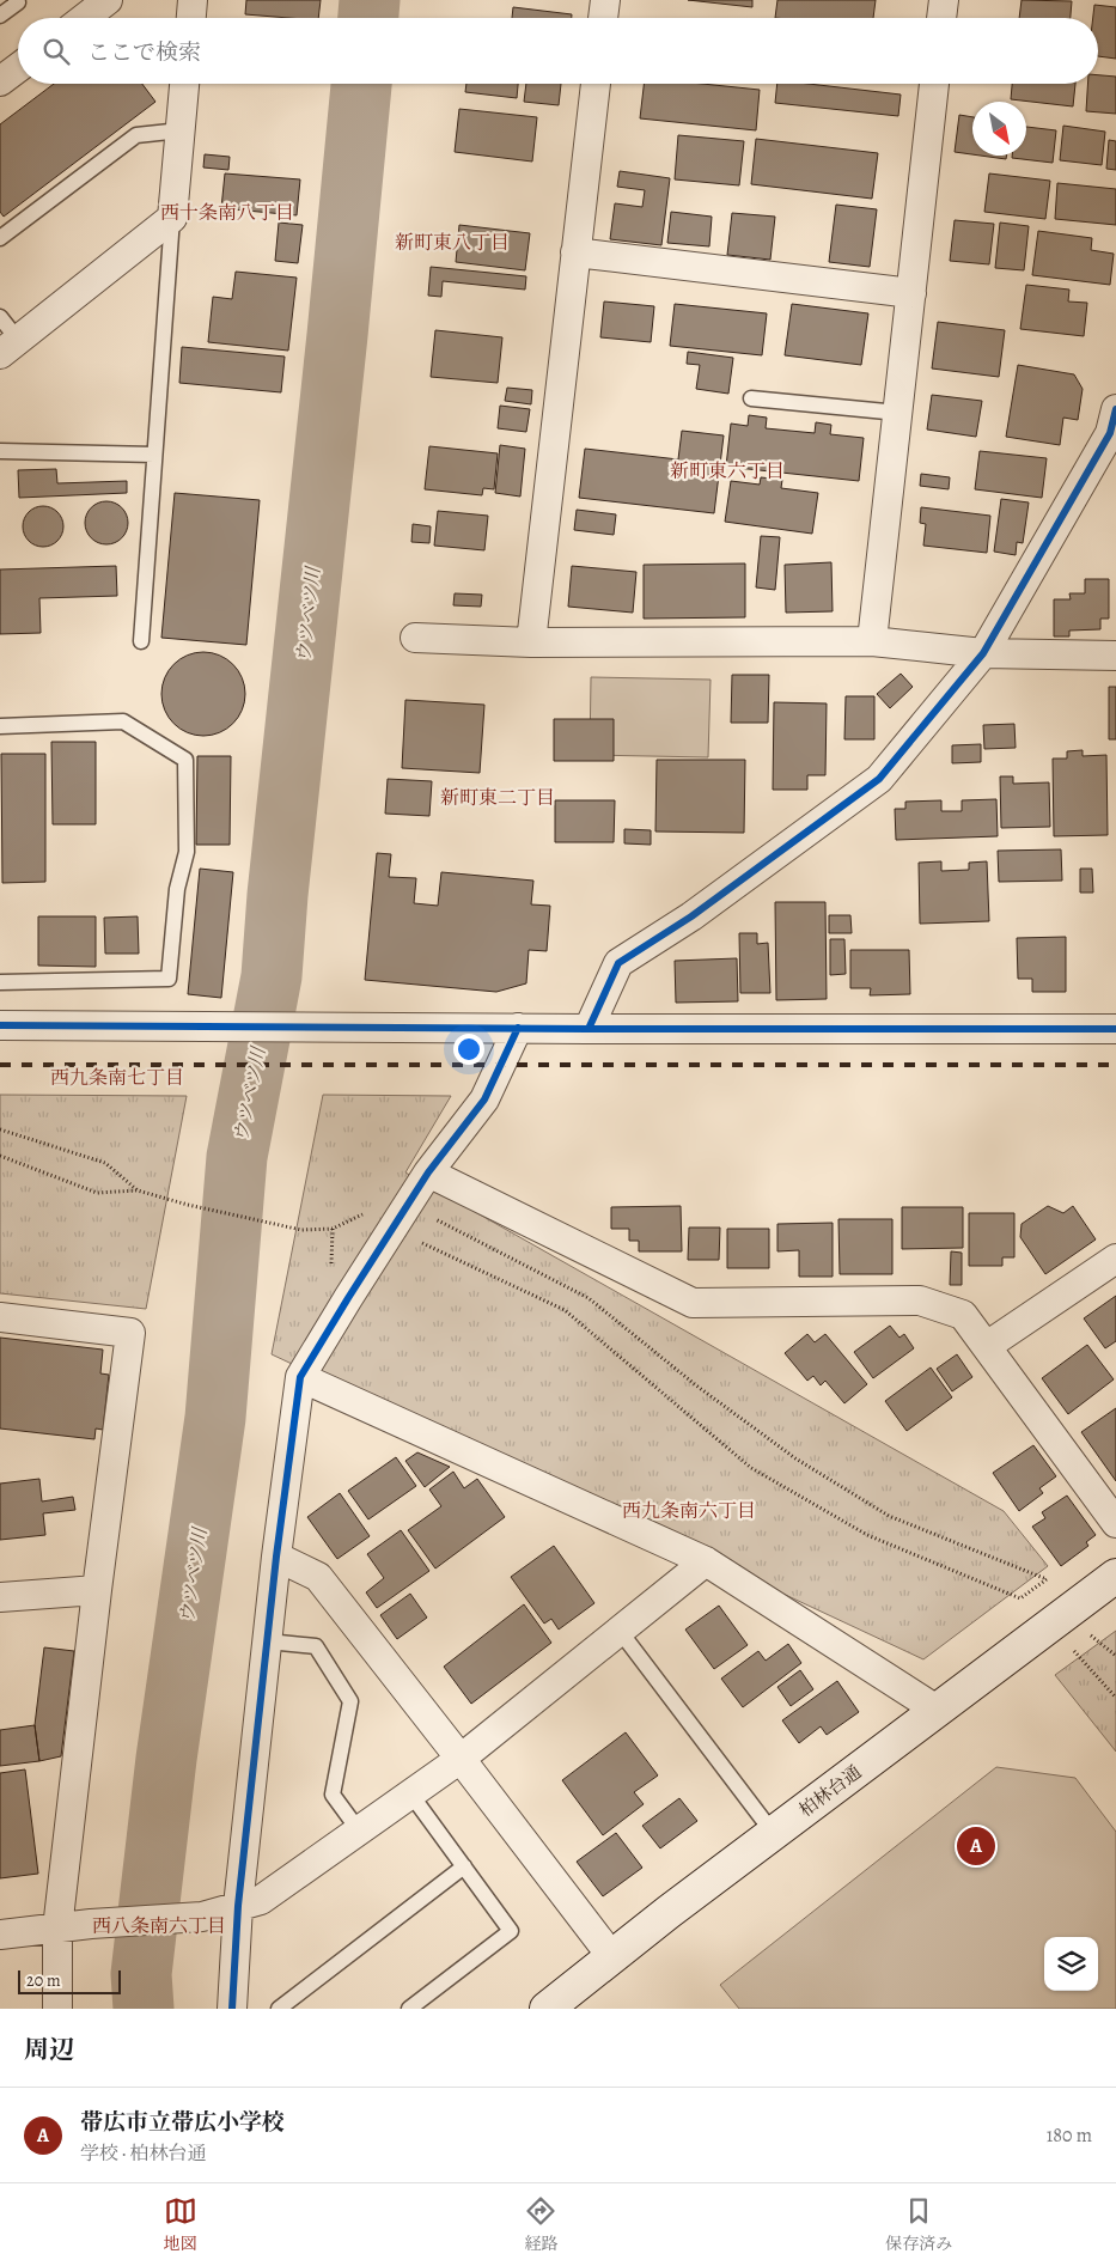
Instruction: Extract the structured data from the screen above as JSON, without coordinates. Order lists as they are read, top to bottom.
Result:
{
  "streets": {
    "street": ["柏林台通"]
  },
  "districts": [
    "西十条南八丁目",
    "新町東八丁目",
    "新町東六丁目",
    "新町東二丁目",
    "西九条南七丁目",
    "西九条南六丁目",
    "西八条南六丁目"
  ],
  "water": ["ウツベツ川"],
  "scale_bar": "20 m",
  "north": "bottom right",
  "page": {
    "search": "ここで検索",
    "pins": "A",
    "scale": "20 m",
    "heading": "周辺",
    "list": [
      {
        "mark": "A",
        "name": "帯広市立帯広小学校",
        "note": "学校 · 柏林台通",
        "value": "180 m"
      }
    ],
    "nav": ["地図", "経路", "保存済み"]
  }
}
